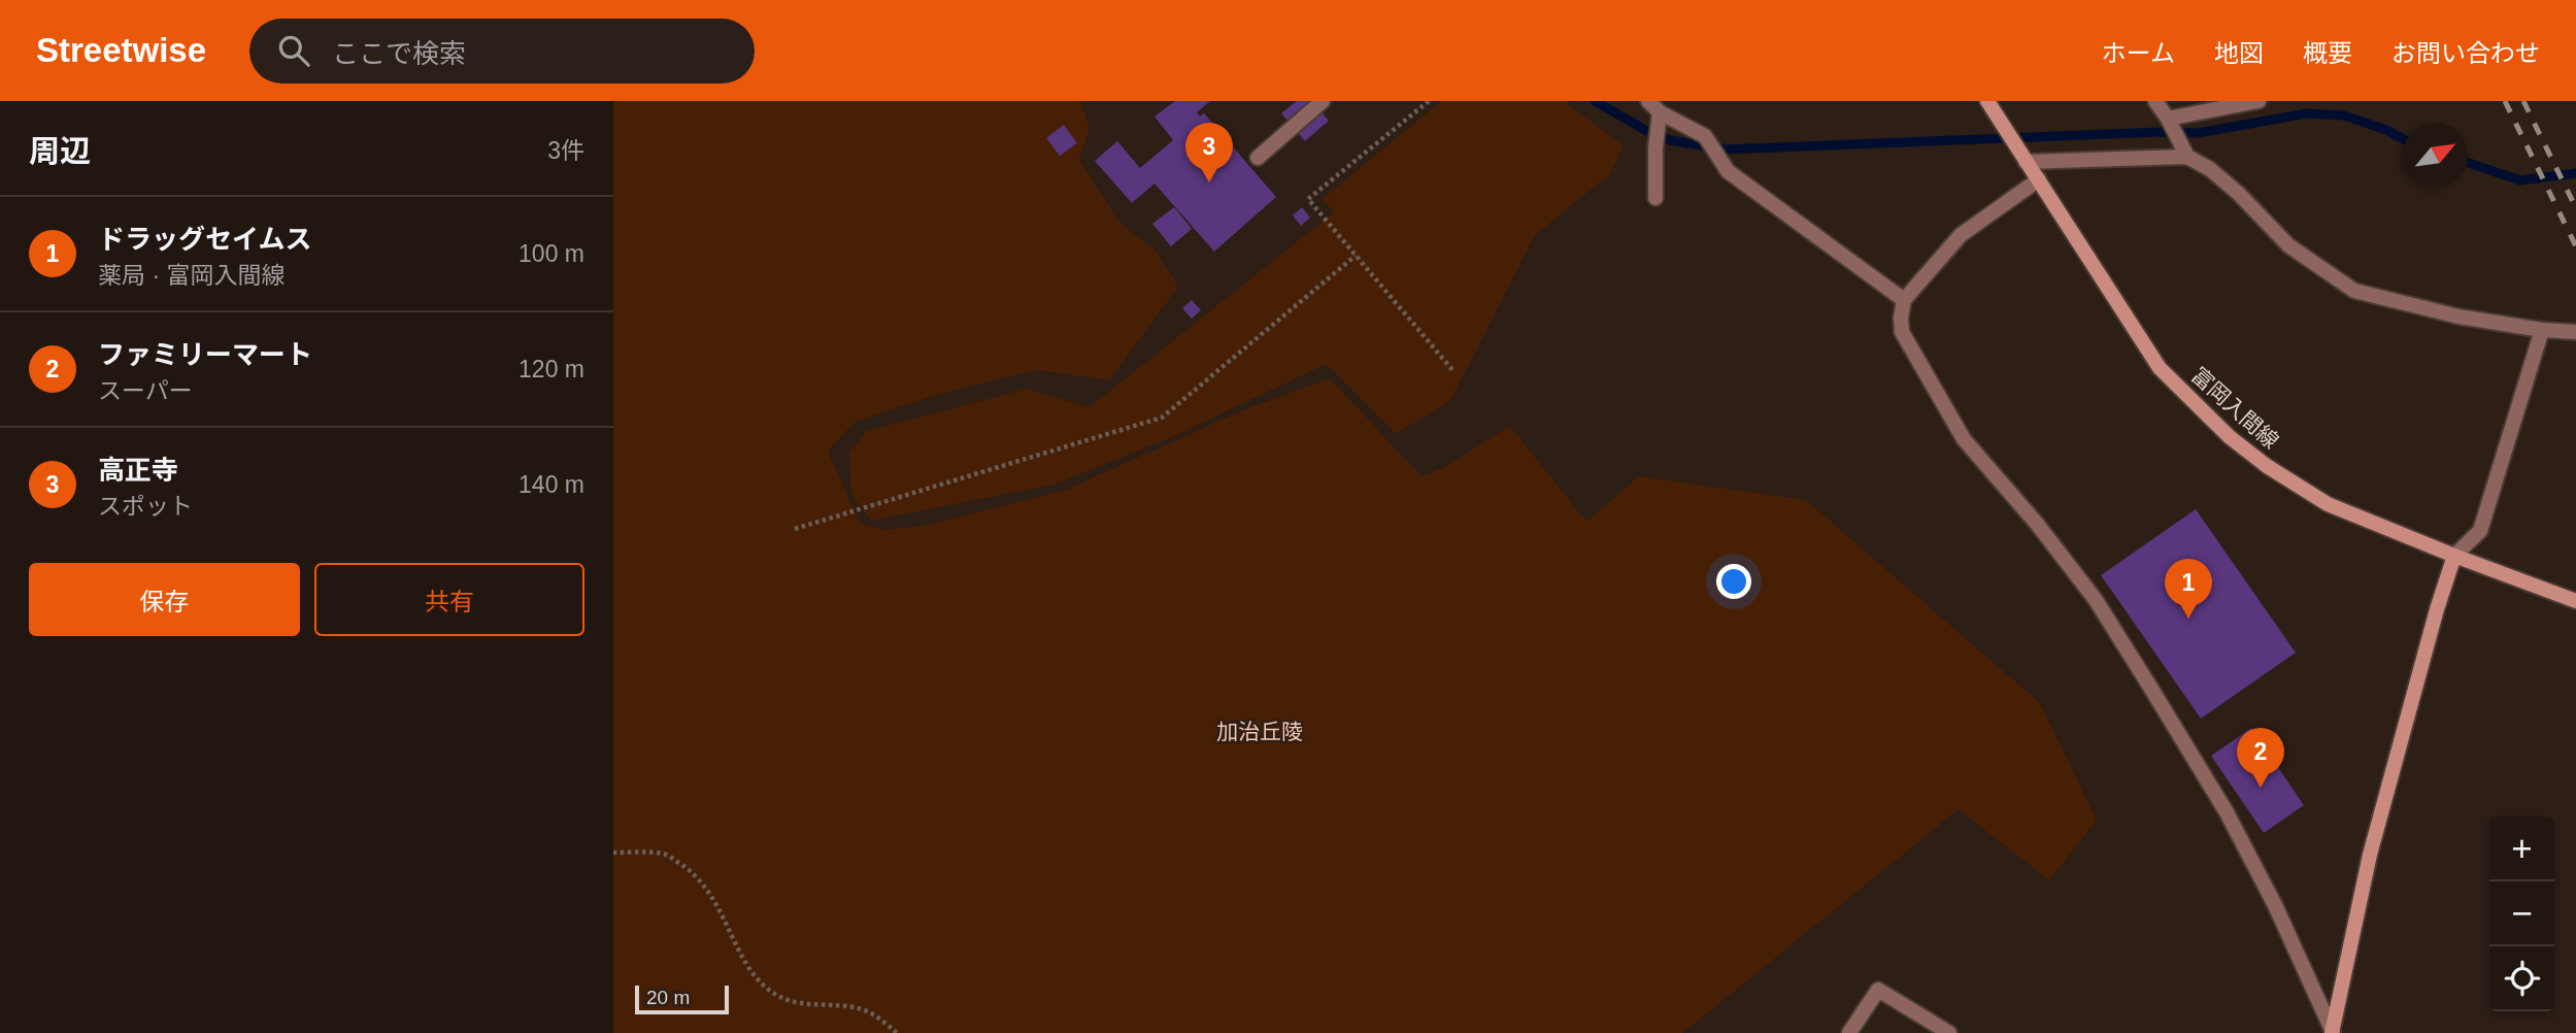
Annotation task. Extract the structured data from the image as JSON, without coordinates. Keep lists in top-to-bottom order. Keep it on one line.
{"streets":{"main road":["富岡入間線"]},"parks":["加治丘陵"],"scale_bar":"20 m","north":"top right","page":{"header":"Streetwise","search":"ここで検索","nav":["ホーム","地図","概要","お問い合わせ"],"heading":["周辺","3件"],"pins":["3","1","2"],"list":[{"mark":"1","name":"ドラッグセイムス","note":"薬局 · 富岡入間線","value":"100 m"},{"mark":"2","name":"ファミリーマート","note":"スーパー","value":"120 m"},{"mark":"3","name":"高正寺","note":"スポット","value":"140 m"}],"buttons":["保存","共有"],"map_buttons":["+","−"],"scale":"20 m"}}
